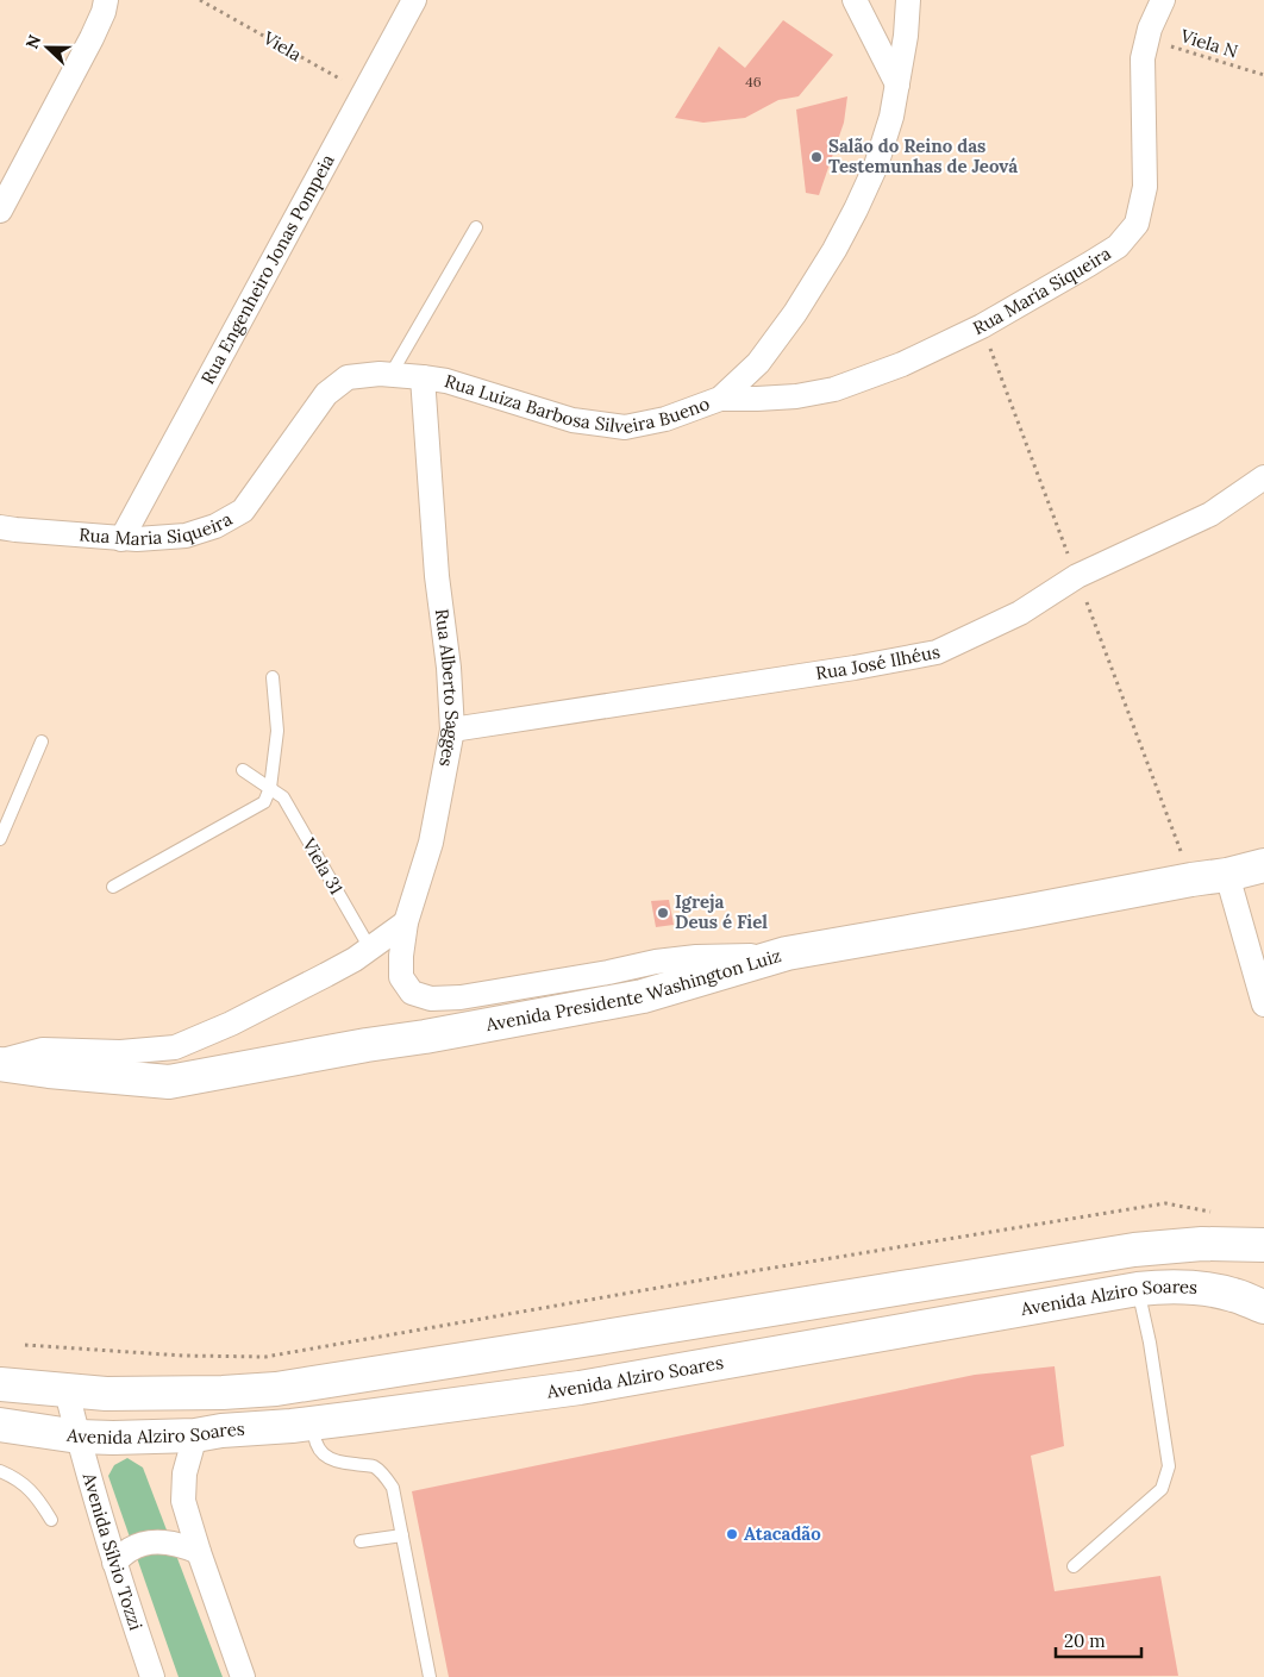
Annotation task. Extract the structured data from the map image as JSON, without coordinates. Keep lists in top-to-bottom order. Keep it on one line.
{"streets":{"main road":["Avenida Presidente Washington Luiz","Avenida Alziro Soares"],"street":["Rua Engenheiro Jonas Pompeia","Rua Maria Siqueira","Rua Luiza Barbosa Silveira Bueno","Rua José Ilhéus","Rua Alberto Sagges","Avenida Sílvio Tozzi"],"lane":["Viela 31"],"path":["Viela N","Viela"]},"crossings":[["Viela N","Rua Maria Siqueira"],["Viela","Rua Engenheiro Jonas Pompeia"],["Rua Engenheiro Jonas Pompeia","Rua Maria Siqueira"],["Rua Maria Siqueira","Rua Luiza Barbosa Silveira Bueno"],["Rua Maria Siqueira","Rua Alberto Sagges"],["Rua Luiza Barbosa Silveira Bueno","Rua Alberto Sagges"],["Rua José Ilhéus","Rua Alberto Sagges"],["Rua Alberto Sagges","Avenida Presidente Washington Luiz"],["Avenida Alziro Soares","Avenida Sílvio Tozzi"]],"places":["Salão do Reino das Testemunhas de Jeová","Igreja Deus é Fiel","Atacadão"],"house_numbers":["46"],"scale_bar":"20 m","north":"left"}
